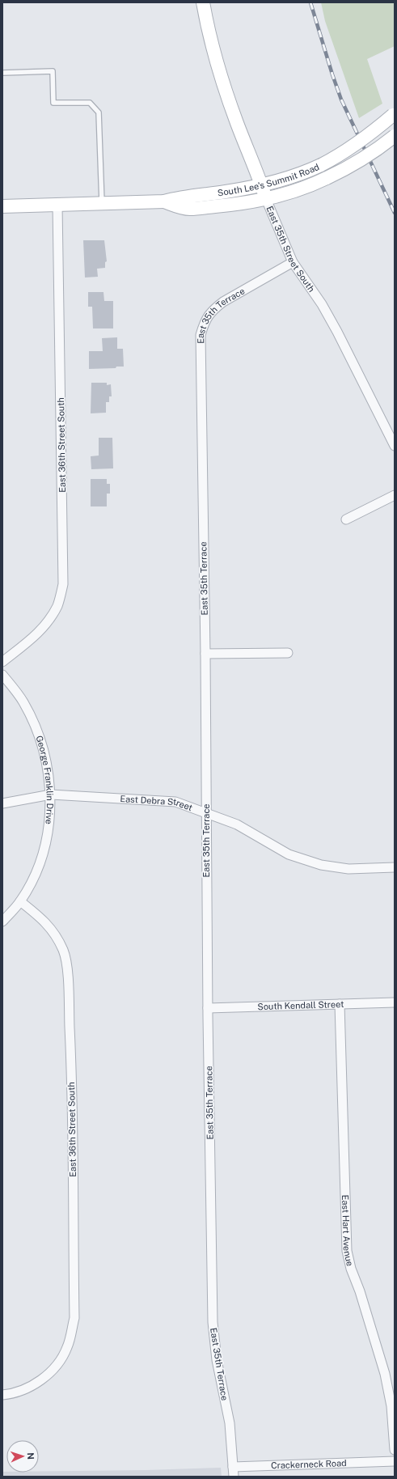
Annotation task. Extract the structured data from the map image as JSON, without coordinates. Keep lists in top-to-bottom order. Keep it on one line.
{"streets":{"main road":["South Lee's Summit Road","East 35th Street South"],"street":["East 35th Terrace","East 36th Street South","George Franklin Drive","East Debra Street","South Kendall Street","East Hart Avenue","Crackerneck Road"]},"crossings":[["South Lee's Summit Road","East 35th Street South"],["South Lee's Summit Road","East 36th Street South"],["East 35th Street South","East 35th Terrace"],["East 35th Terrace","East Debra Street"],["East 35th Terrace","South Kendall Street"],["East 35th Terrace","Crackerneck Road"],["East 36th Street South","George Franklin Drive"],["George Franklin Drive","East Debra Street"],["South Kendall Street","East Hart Avenue"]],"north":"right"}
